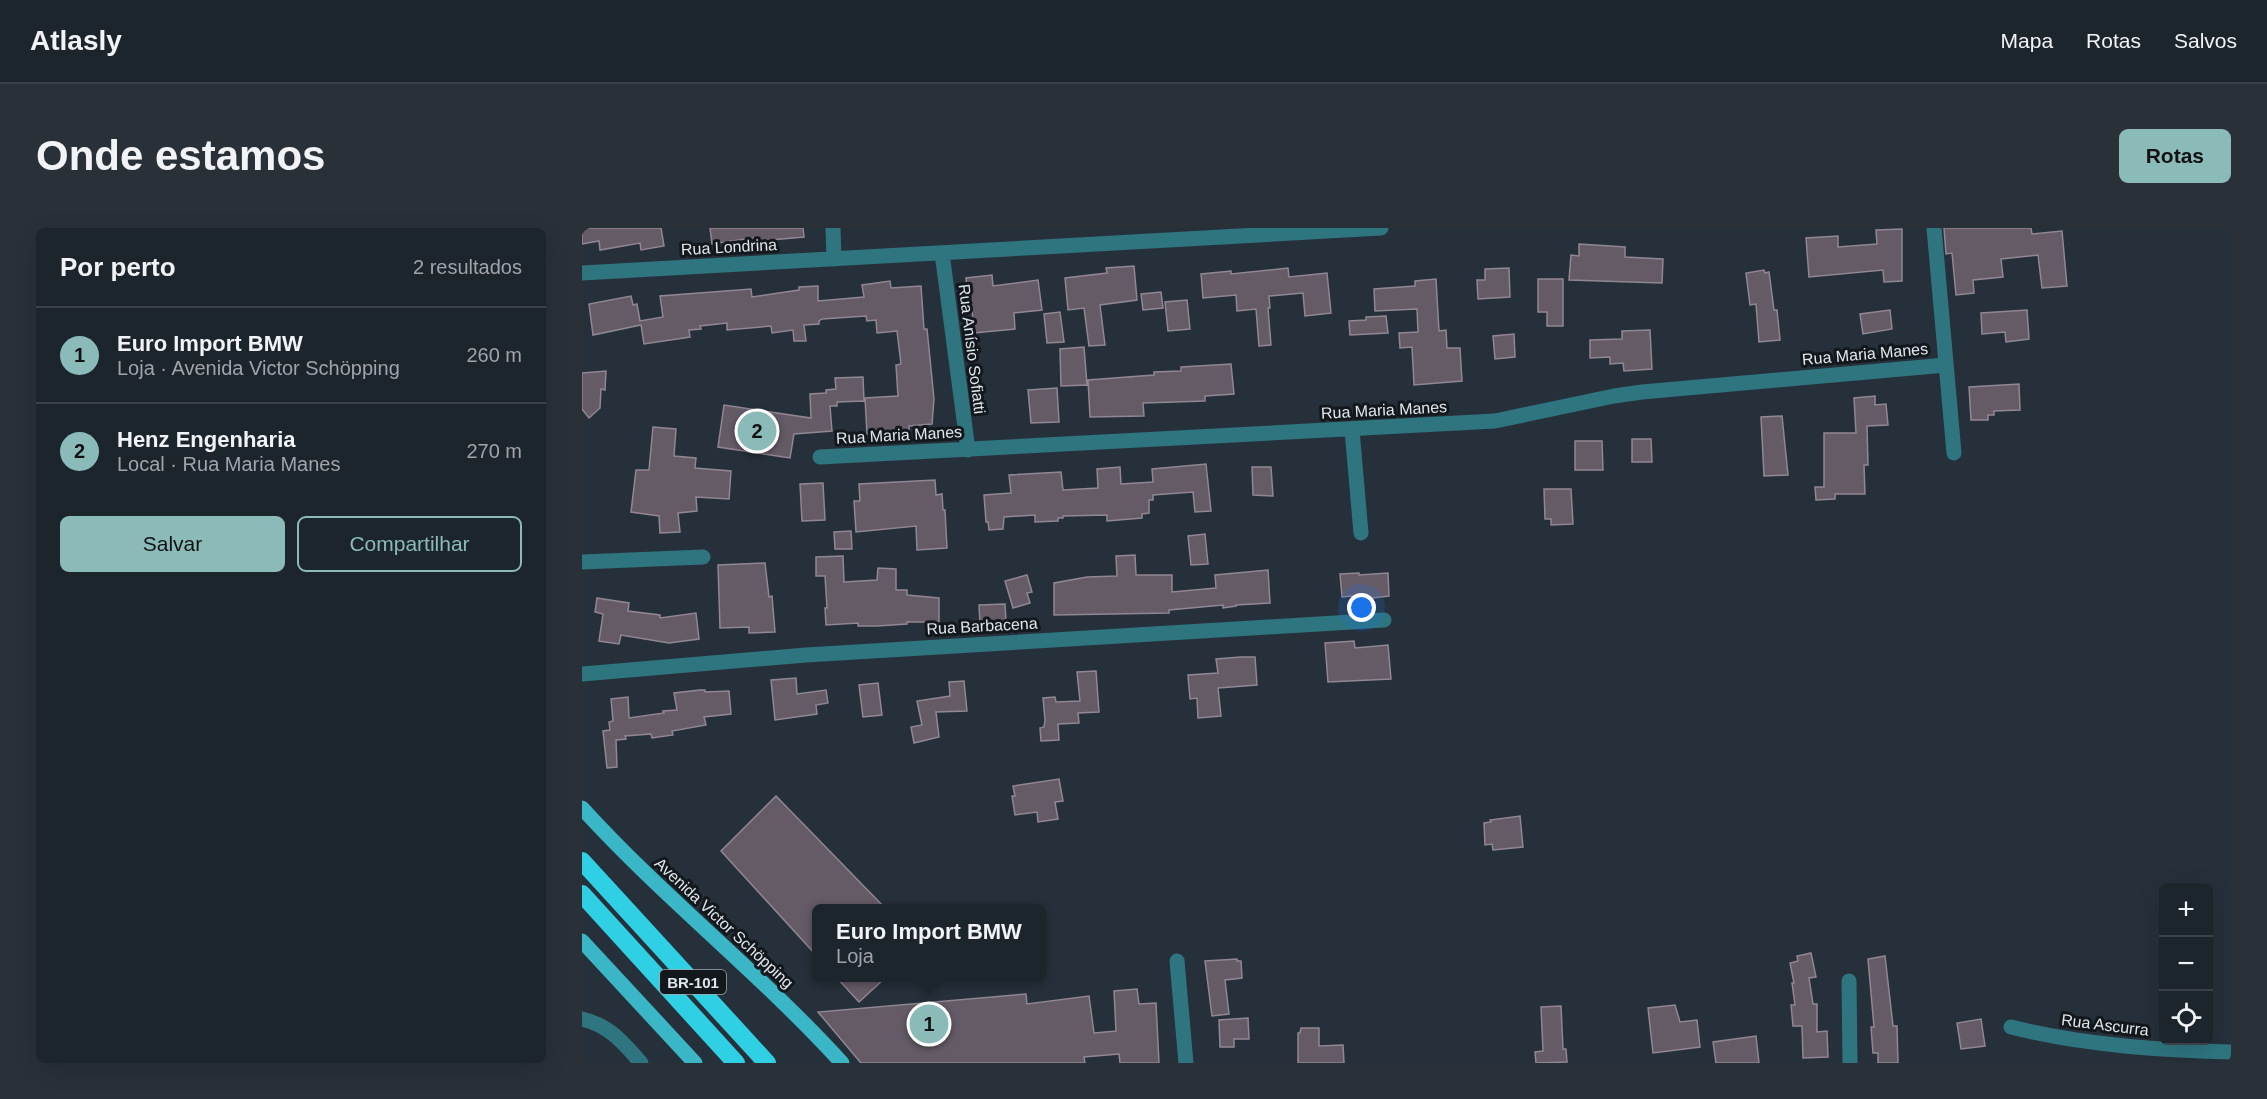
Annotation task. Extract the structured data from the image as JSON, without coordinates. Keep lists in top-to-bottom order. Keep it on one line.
{"streets":{"highway":["BR-101"],"main road":["Avenida Victor Schöpping"],"street":["Rua Londrina","Rua Anísio Sofiatti","Rua Maria Manes","Rua Barbacena","Rua Ascurra"]},"crossings":[["Rua Londrina","Rua Anísio Sofiatti"],["Rua Anísio Sofiatti","Rua Maria Manes"]],"page":{"header":"Atlasly","nav":["Mapa","Rotas","Salvos"],"buttons":["Rotas",["Salvar","Compartilhar"]],"title":"Onde estamos","heading":["Por perto","2 resultados"],"list":[{"mark":"1","name":"Euro Import BMW","note":"Loja · Avenida Victor Schöpping","value":"260 m"},{"mark":"2","name":"Henz Engenharia","note":"Local · Rua Maria Manes","value":"270 m"}],"pins":["2","1"],"map_buttons":["+","−"],"popup":["Euro Import BMW","Loja"]}}
